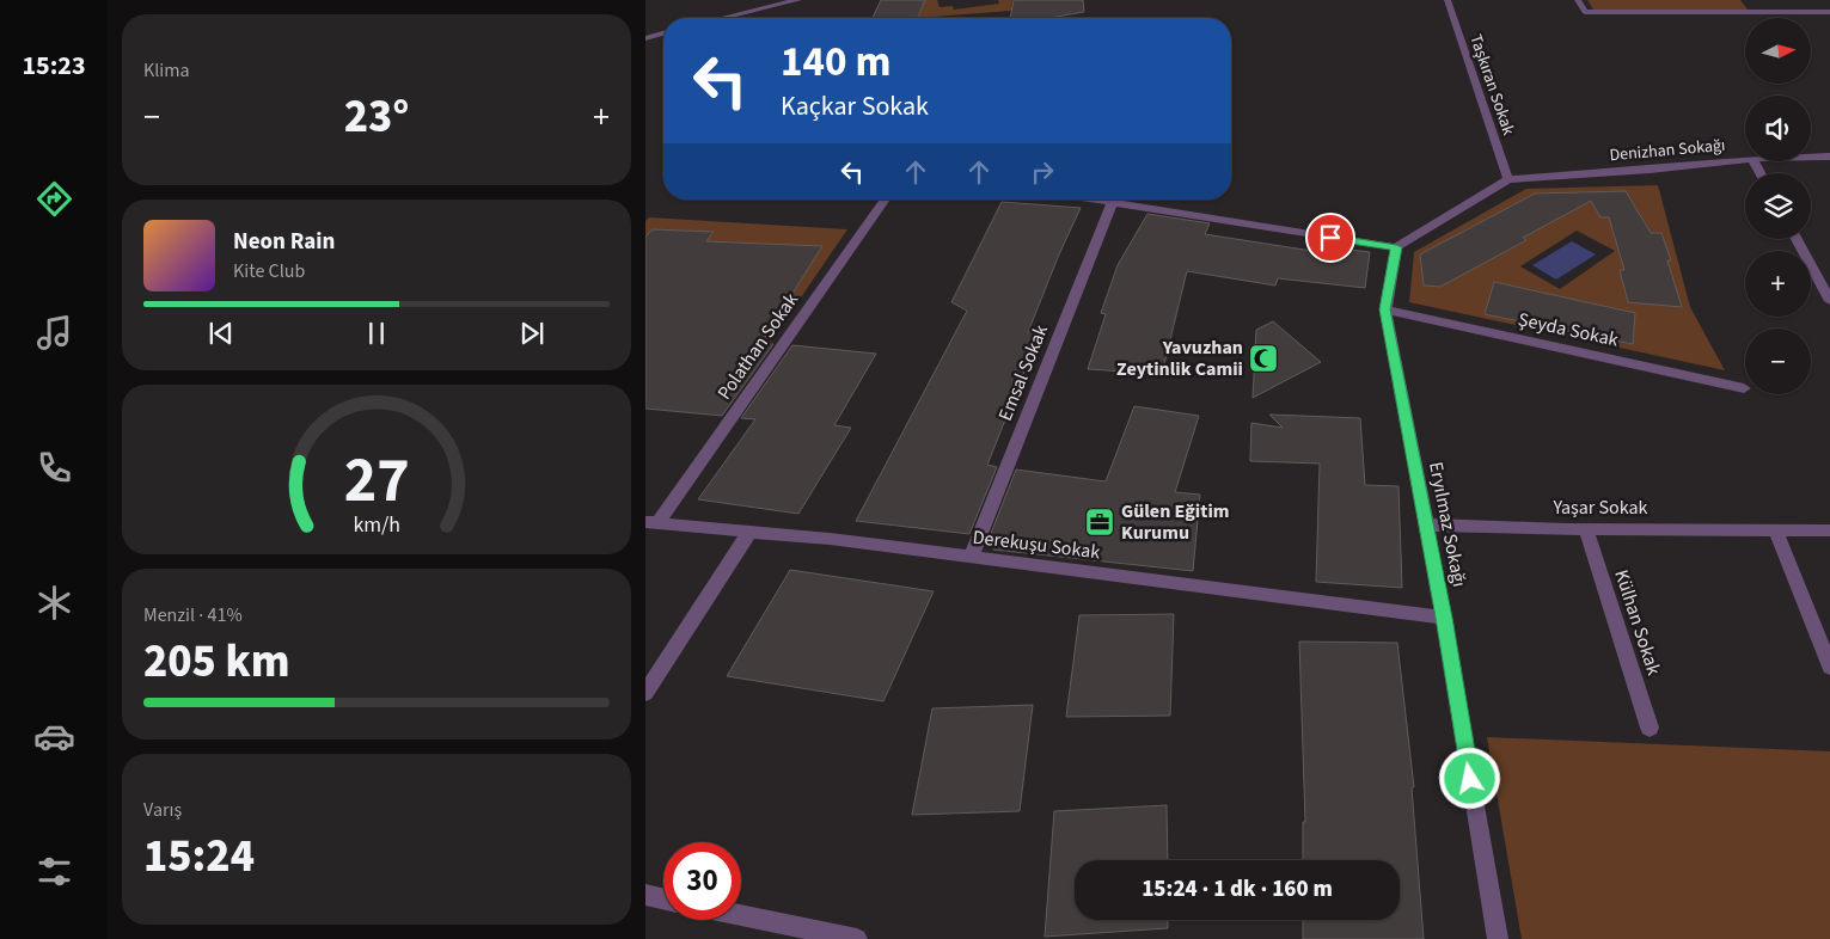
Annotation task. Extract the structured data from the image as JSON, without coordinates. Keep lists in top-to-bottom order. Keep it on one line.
{"streets":{"street":["Taşkıran Sokak","Denizhan Sokağı","Şeyda Sokak","Polathan Sokak","Emsal Sokak","Yaşar Sokak","Eryılmaz Sokağı","Derekuşu Sokak","Külhan Sokak"]},"crossings":[["Taşkıran Sokak","Denizhan Sokağı"],["Şeyda Sokak","Eryılmaz Sokağı"],["Polathan Sokak","Derekuşu Sokak"],["Emsal Sokak","Derekuşu Sokak"],["Yaşar Sokak","Eryılmaz Sokağı"],["Yaşar Sokak","Külhan Sokak"],["Eryılmaz Sokağı","Derekuşu Sokak"]],"places":{"mosque":["Yavuzhan Zeytinlik Camii"],"office":["Gülen Eği̇ti̇m Kurumu"]},"north":"right","page":{"tabs":"15:23","tile":["Klima",["Menzil · 41%","205 km"],["Varış","15:24"]],"map_buttons":["+","−"],"turn":["140 m","Kaçkar Sokak"],"heat":["−","23°","+"],"song":["Neon Rain","Kite Club"],"limit":"30","trip":"15:24 · 1 dk · 160 m","gauge":["27","km/h"]}}
